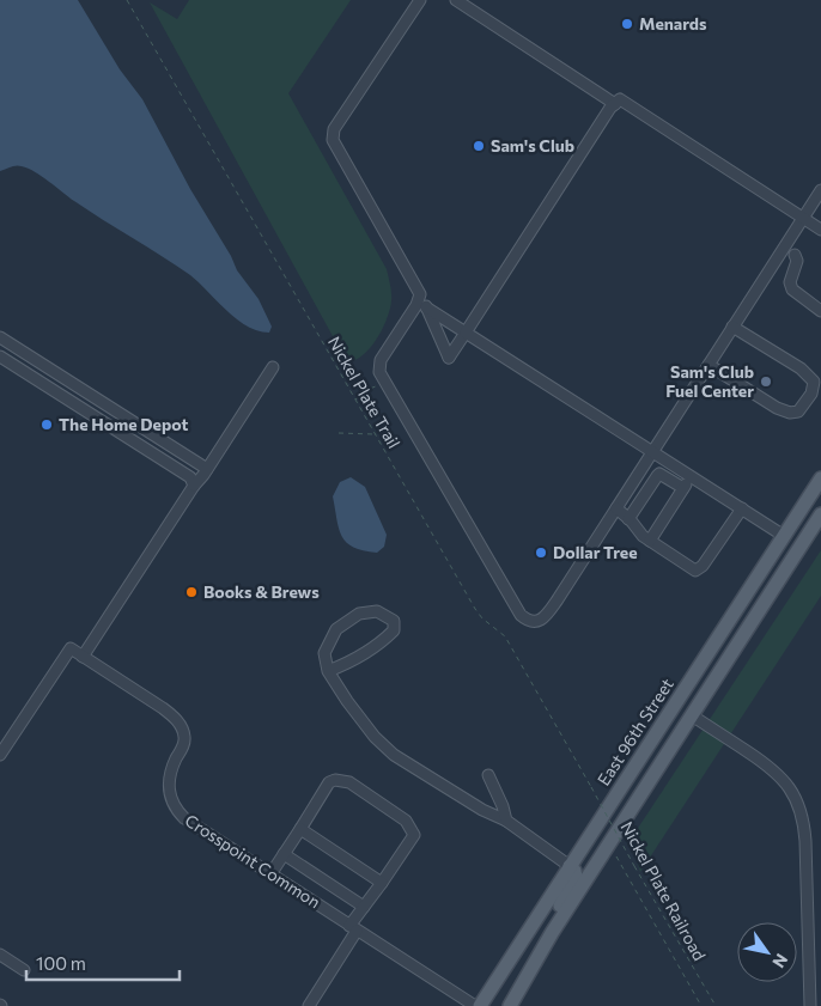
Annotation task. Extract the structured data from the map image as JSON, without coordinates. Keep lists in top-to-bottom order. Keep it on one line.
{"streets":{"main road":["East 96th Street"],"street":["Crosspoint Common"],"path":["Nickel Plate Trail","Nickel Plate Railroad"]},"crossings":[["Nickel Plate Trail","Nickel Plate Railroad"],["East 96th Street","Crosspoint Common"]],"places":["Menards","Sam's Club","Sam's Club Fuel Center","The Home Depot","Dollar Tree","Books & Brews"],"scale_bar":"100 m","north":"bottom right"}
